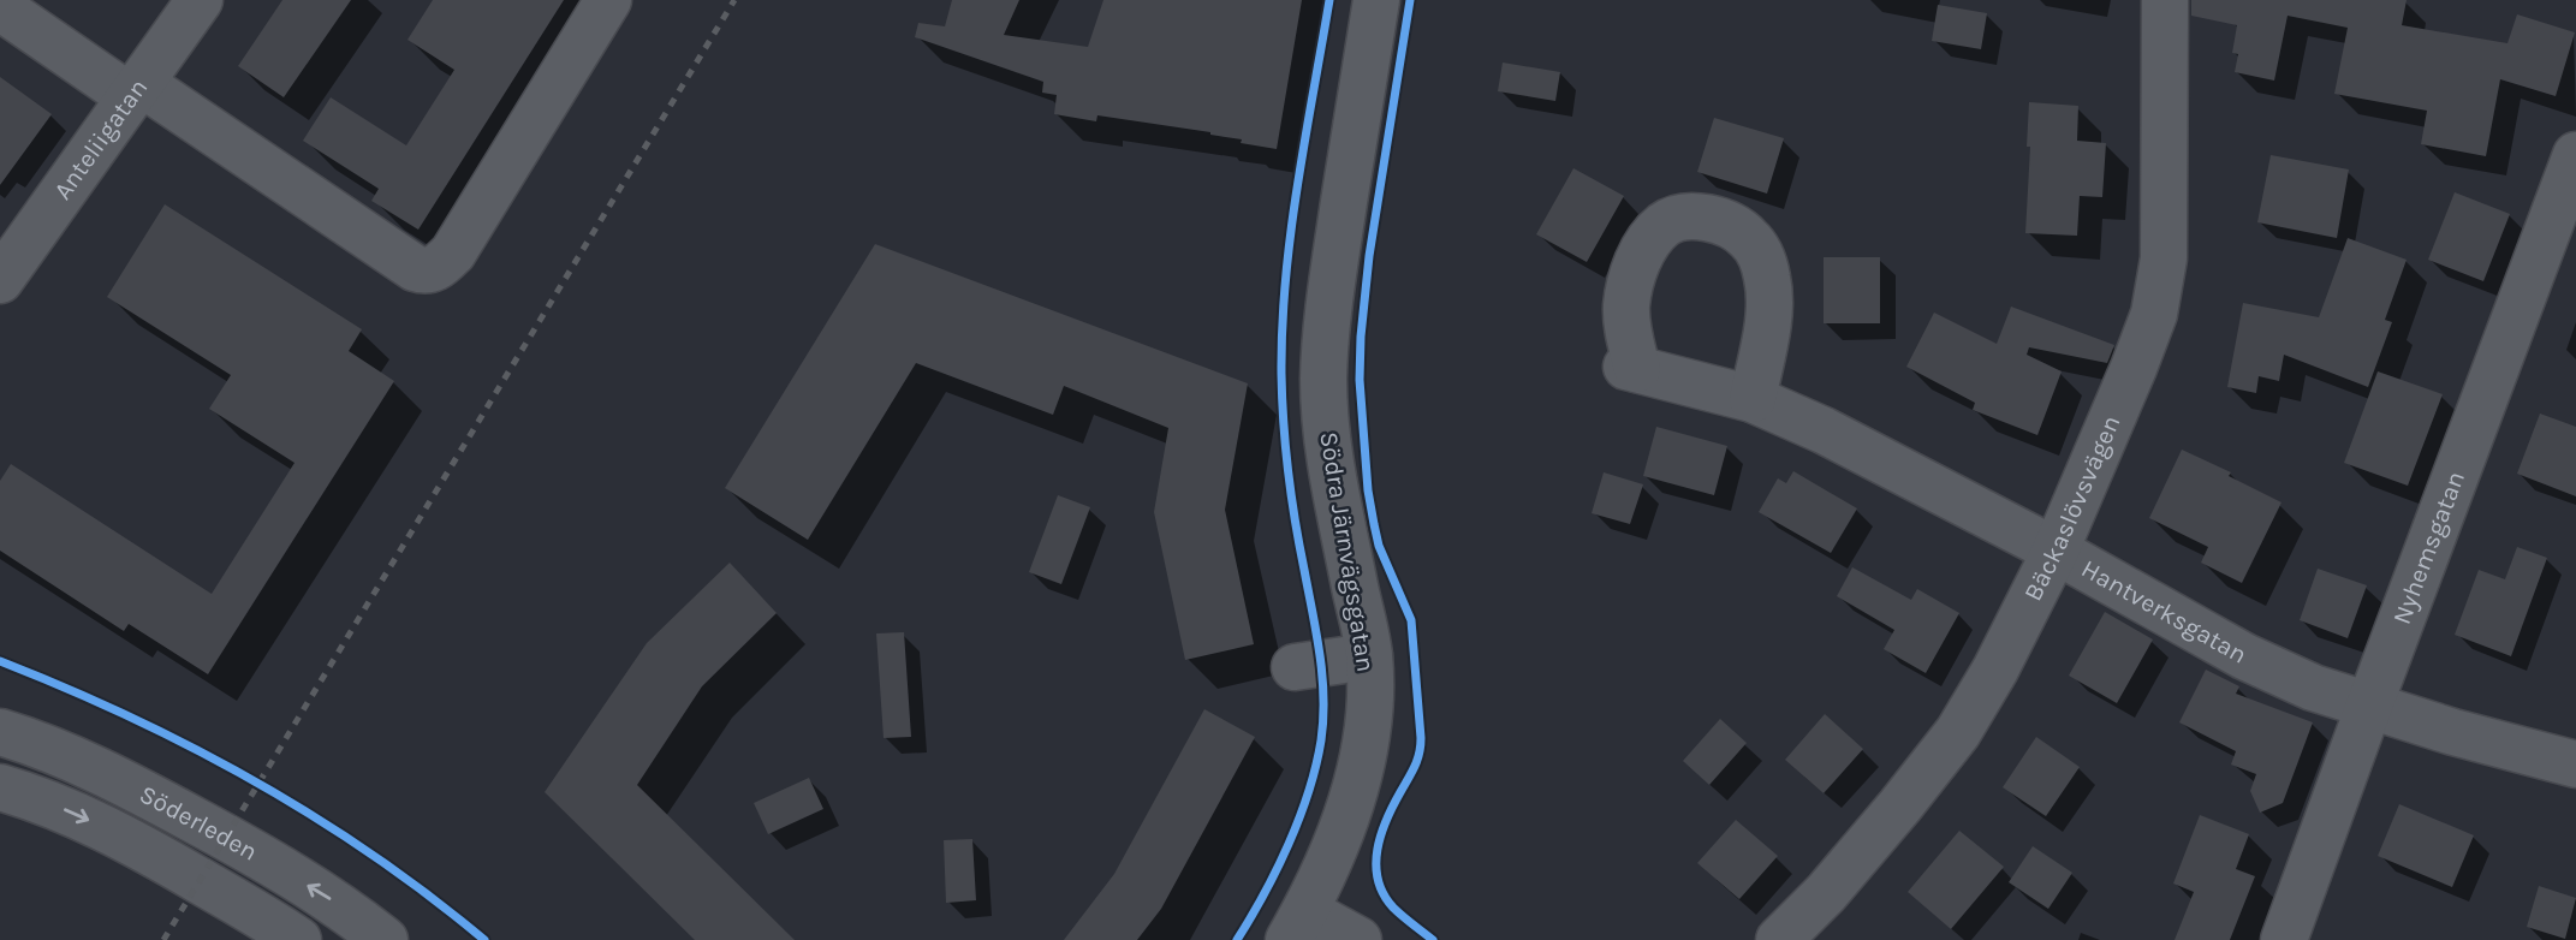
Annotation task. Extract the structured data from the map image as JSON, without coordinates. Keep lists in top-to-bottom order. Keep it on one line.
{"streets":{"street":["Anteliigatan","Bäckaslövsvägen","Nyhemsgatan","Södra Järnvägsgatan","Hantverksgatan","Söderleden"]},"crossings":[["Bäckaslövsvägen","Hantverksgatan"],["Nyhemsgatan","Hantverksgatan"]]}
